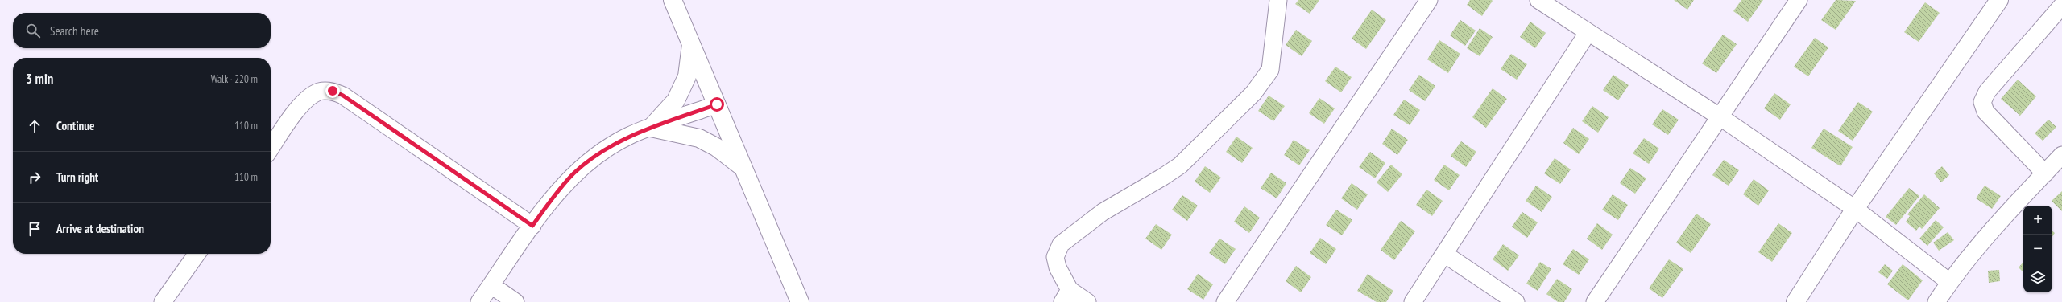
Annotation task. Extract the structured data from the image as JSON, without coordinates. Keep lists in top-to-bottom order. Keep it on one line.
{"page":{"search":"Search here","heading":["3 min","Walk · 220 m"],"list":[["Continue","110 m"],["Turn right","110 m"],"Arrive at destination"],"map_buttons":["+","−"]}}
